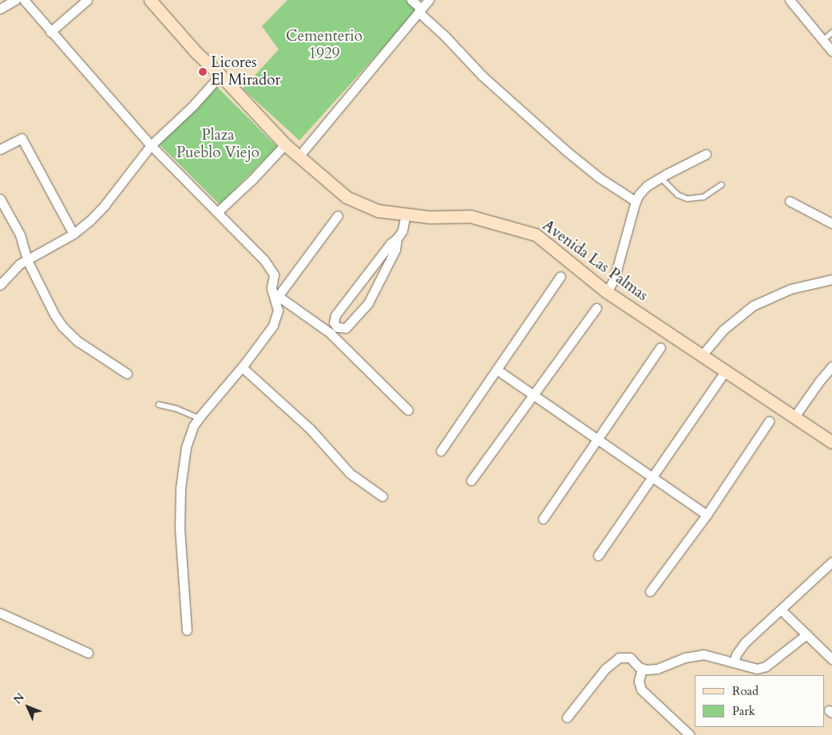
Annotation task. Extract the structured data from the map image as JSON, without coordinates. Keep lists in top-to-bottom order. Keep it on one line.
{"streets":{"street":["Avenida Las Palmas"]},"parks":["Cementerio 1929","Plaza Pueblo Viejo"],"places":["Licores El Mirador"],"legend":["Road","Park"],"north":"top left"}
